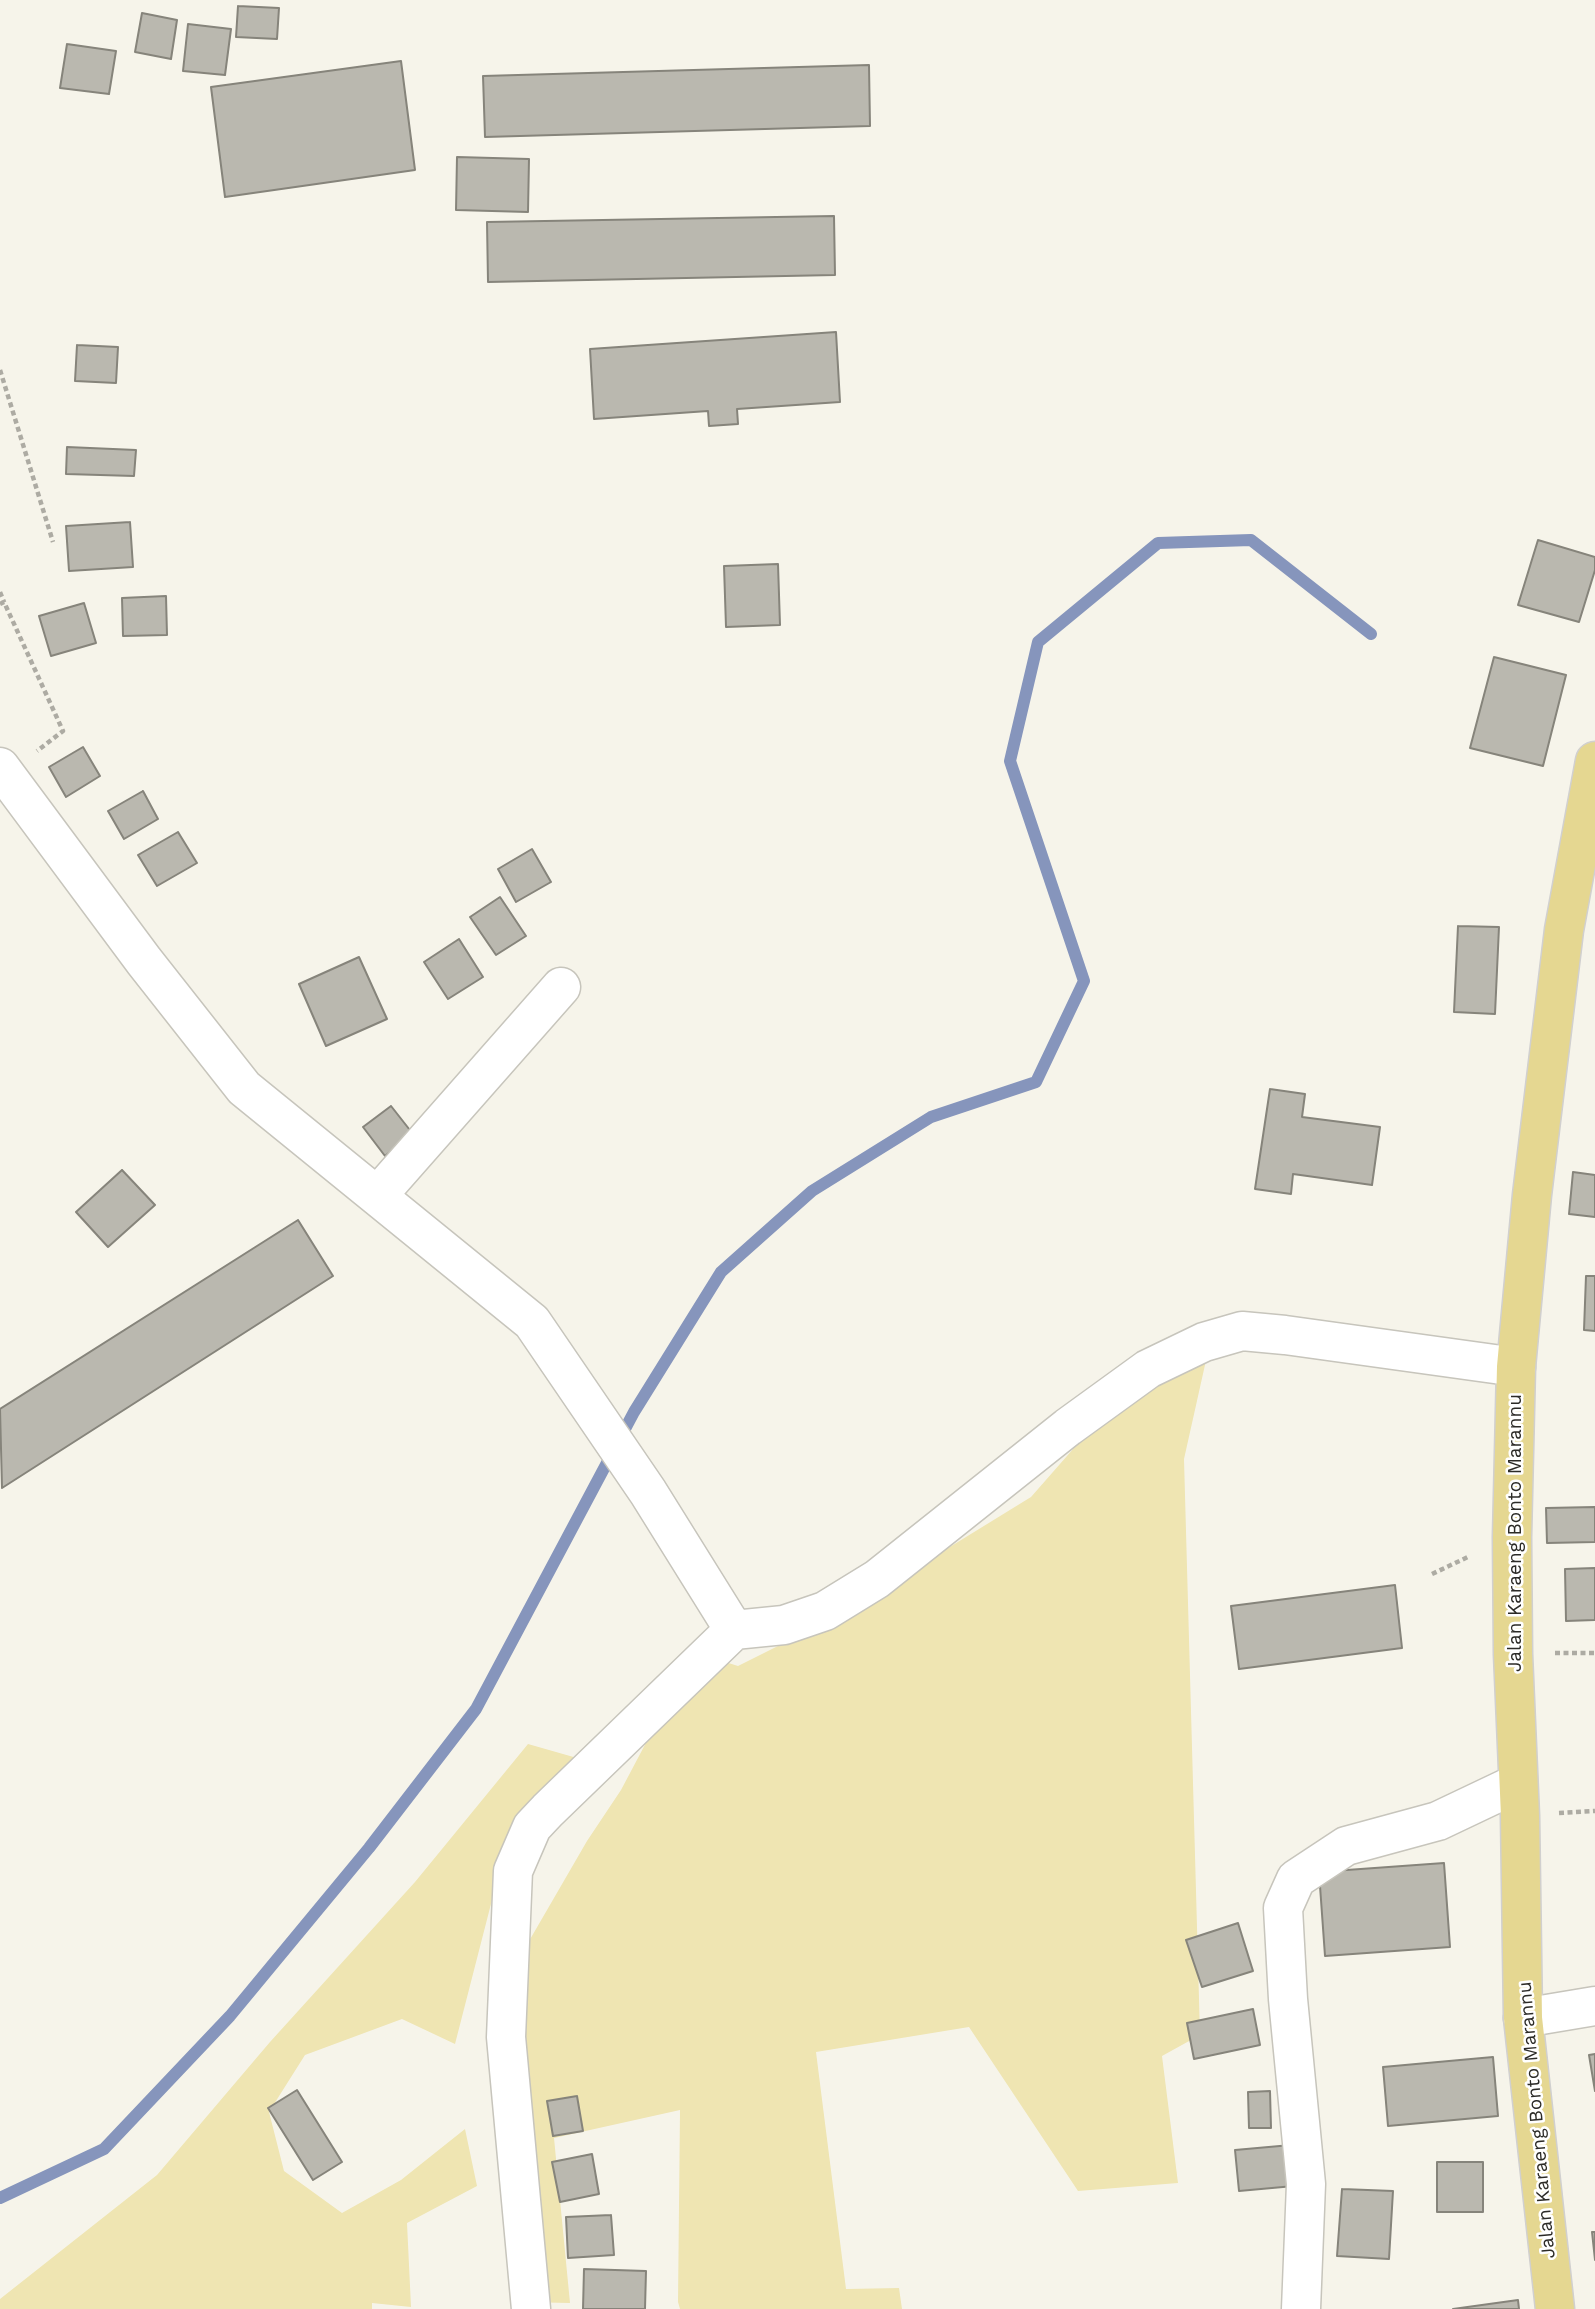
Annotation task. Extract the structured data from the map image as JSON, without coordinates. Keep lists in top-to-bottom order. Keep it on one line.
{"streets":{"main road":["Jalan Karaeng Bonto Marannu"]}}
